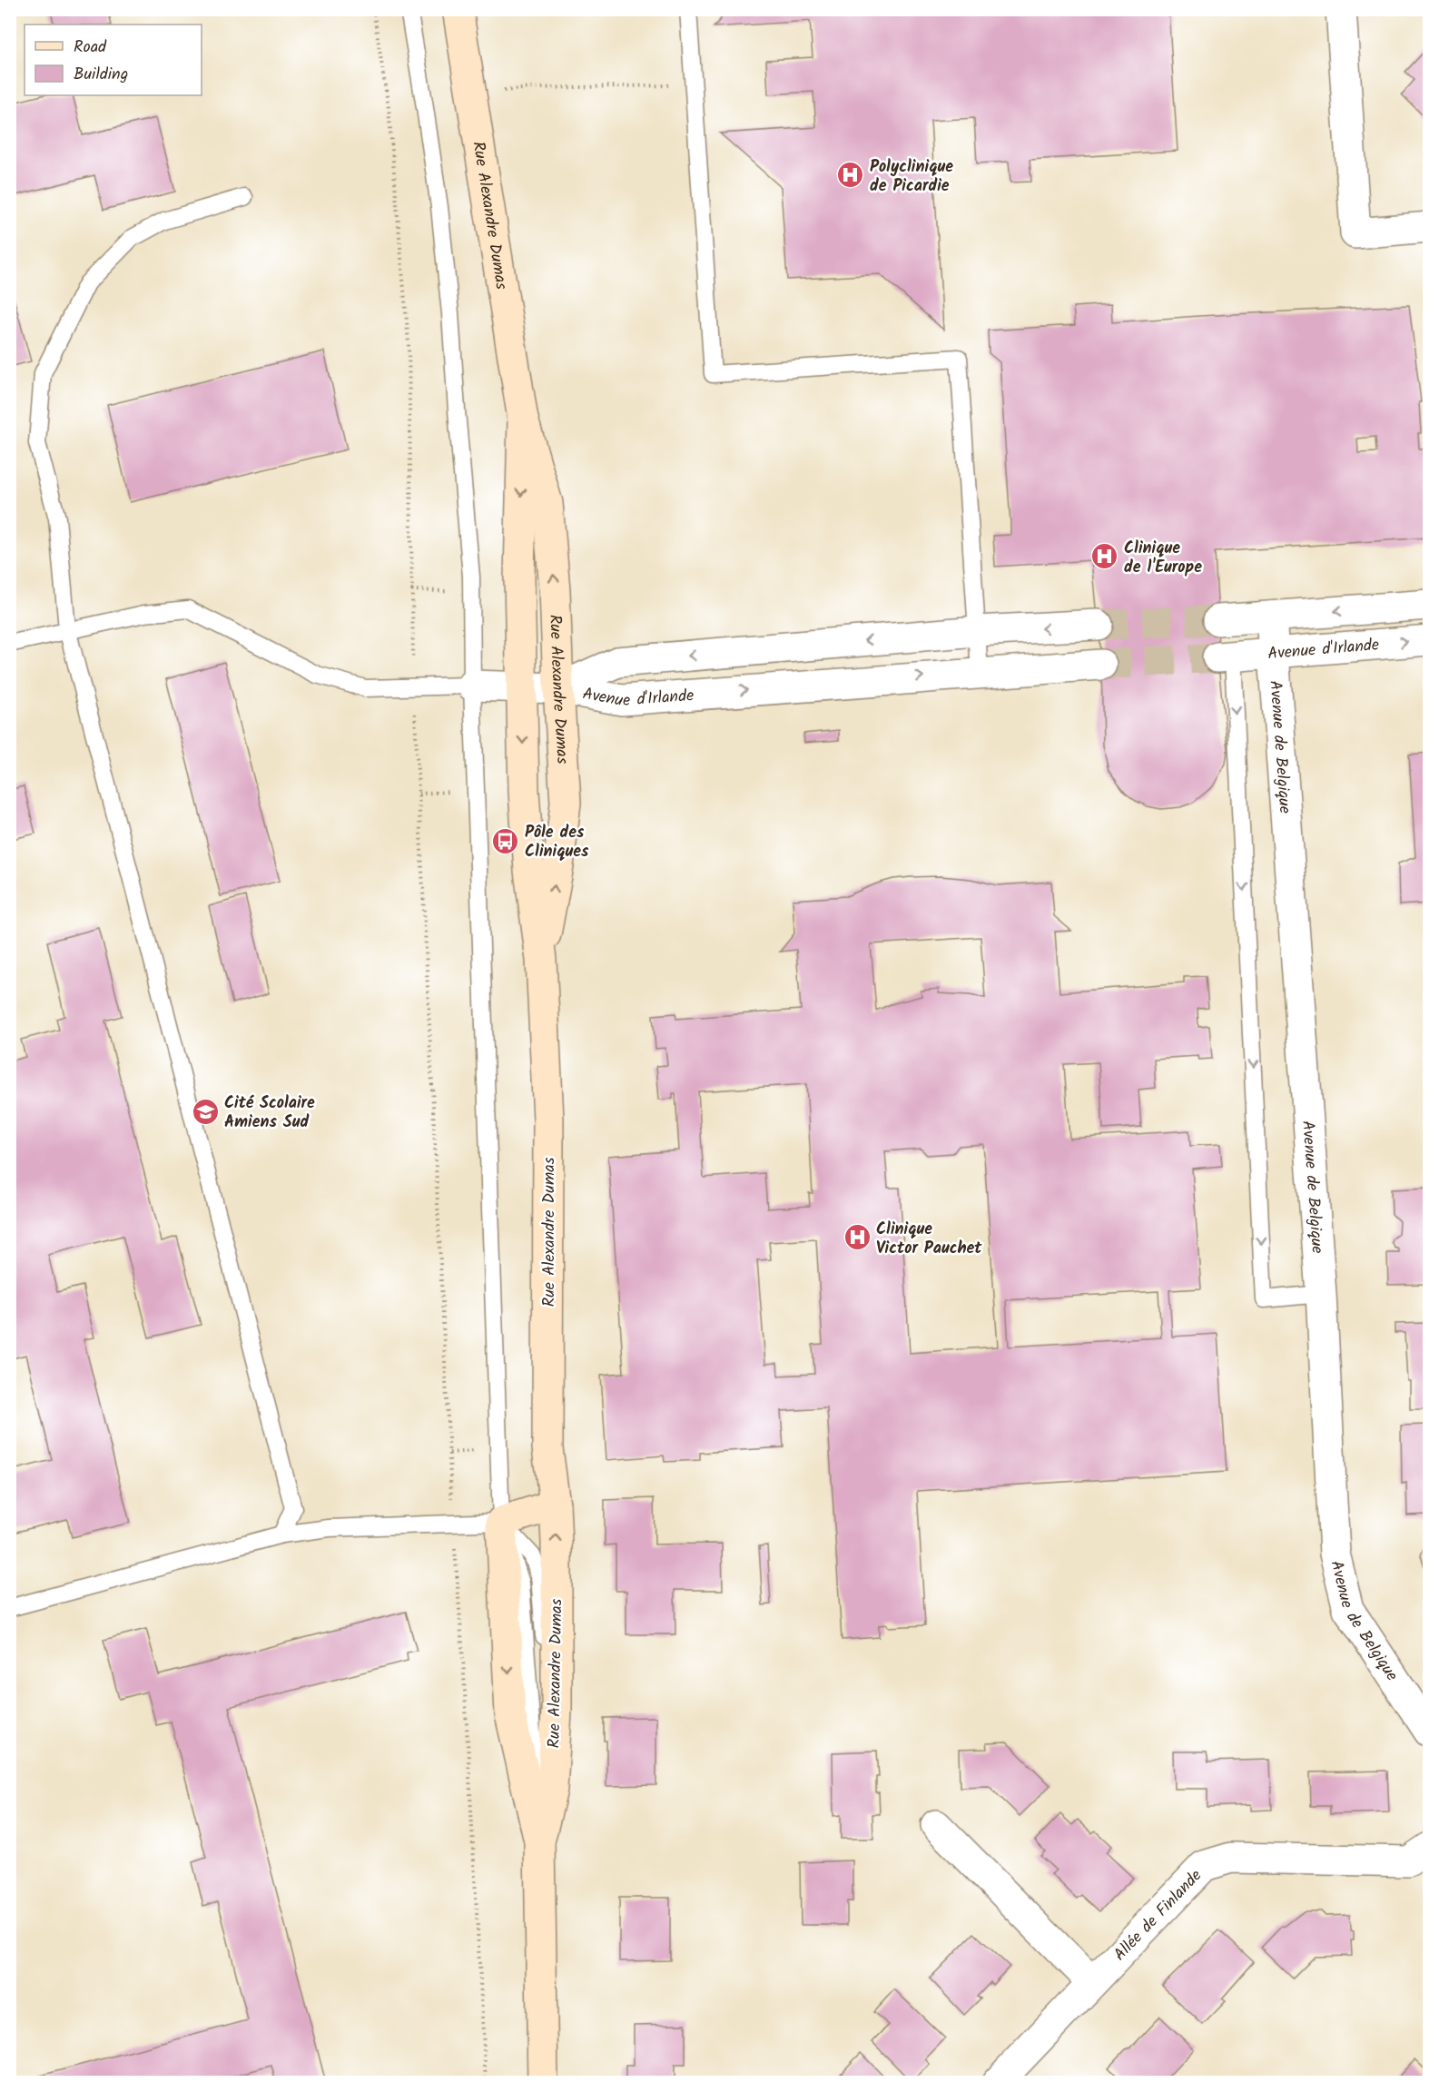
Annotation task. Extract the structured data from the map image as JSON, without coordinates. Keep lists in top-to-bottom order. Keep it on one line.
{"streets":{"street":["Rue Alexandre Dumas","Avenue d'Irlande","Avenue de Belgique","Allée de Finlande"]},"crossings":[["Rue Alexandre Dumas","Avenue d'Irlande"],["Avenue d'Irlande","Avenue de Belgique"]],"places":{"hospital":["Polyclinique de Picardie","Clinique de l'Europe","Clinique Victor Pauchet"],"bus stop":["Pôle des Cliniques"],"school or university":["Cité Scolaire Amiens Sud"]},"legend":["Road","Building"]}
